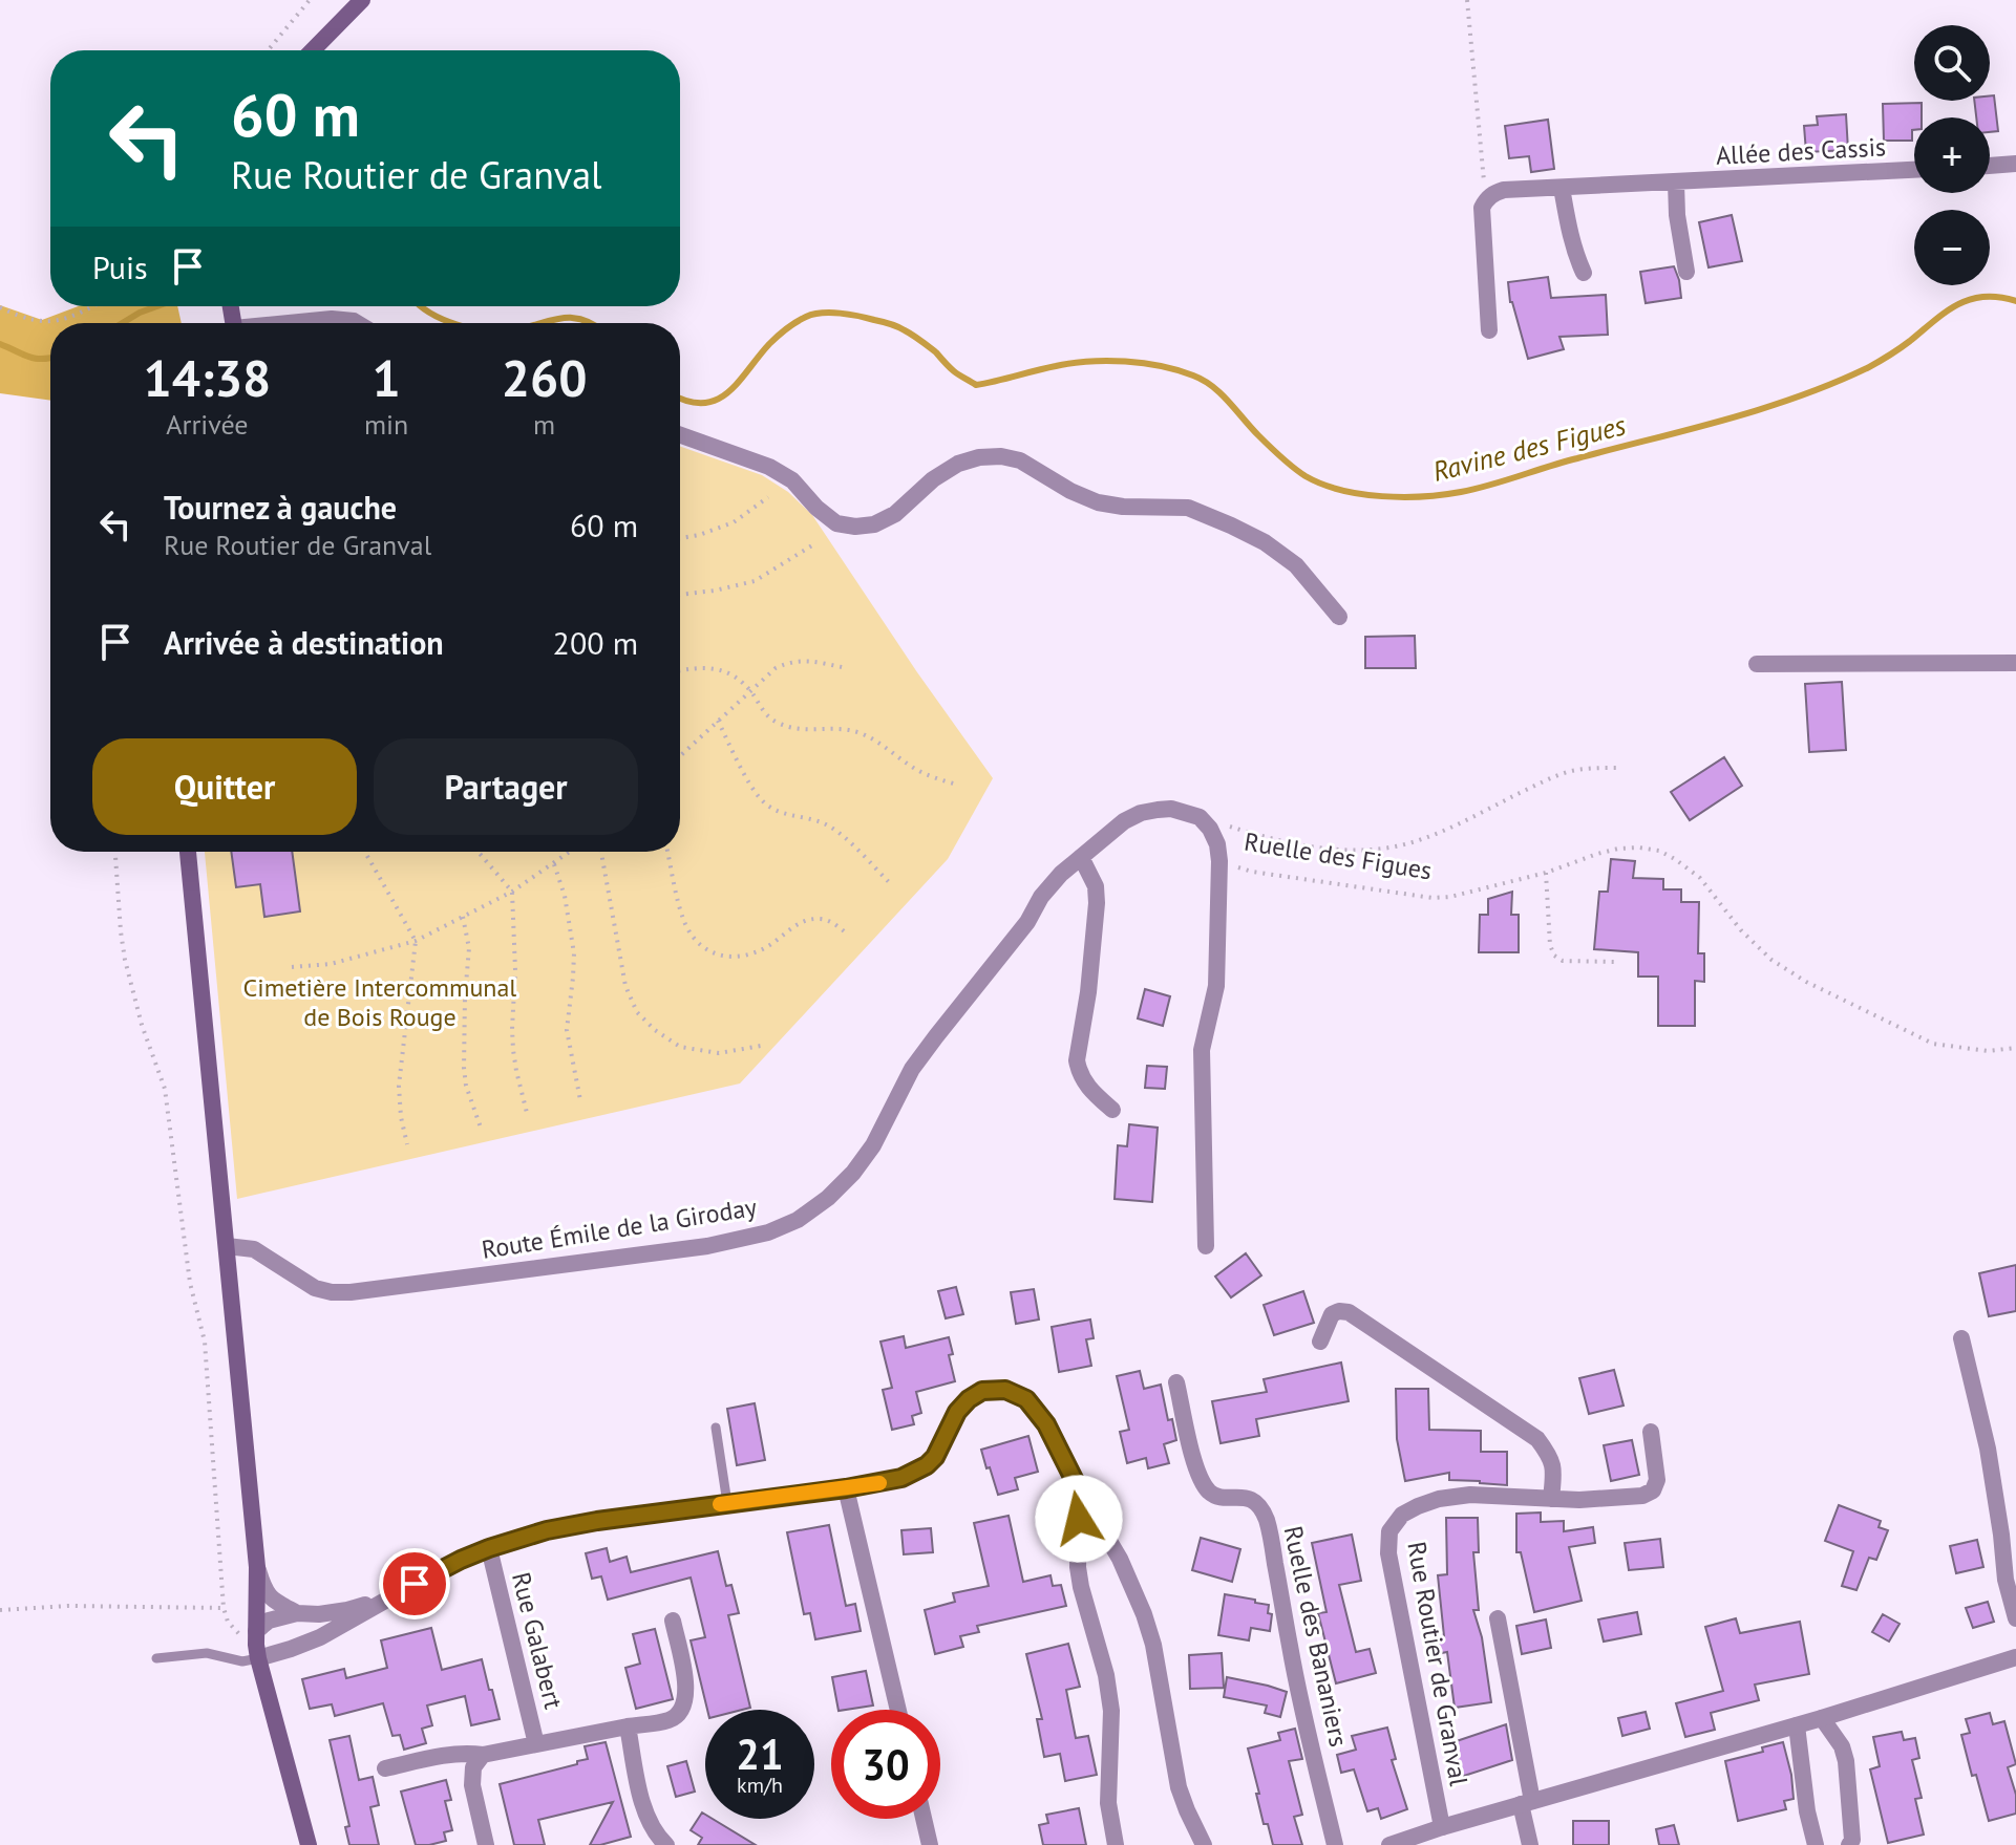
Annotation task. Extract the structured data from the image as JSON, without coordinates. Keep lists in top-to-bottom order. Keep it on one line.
{"streets":{"street":["Allée des Cassis","Ruelle des Figues","Route Émile de la Giroday","Ruelle des Bananiers","Rue Galabert","Rue Routier de Granval"]},"water":["Ravine des Figues"],"parks":["Cimetière Intercommunal de Bois Rouge"],"page":{"map_buttons":["+","−"],"turn":["60 m","Rue Routier de Granval"],"then":"Puis","eta":["14:38","Arrivée","1","min","260","m"],"list":[{"name":"Tournez à gauche","note":"Rue Routier de Granval","value":"60 m"},{"name":"Arrivée à destination","value":"200 m"}],"buttons":["Quitter","Partager"],"speed":"21 km/h","limit":"30"}}
